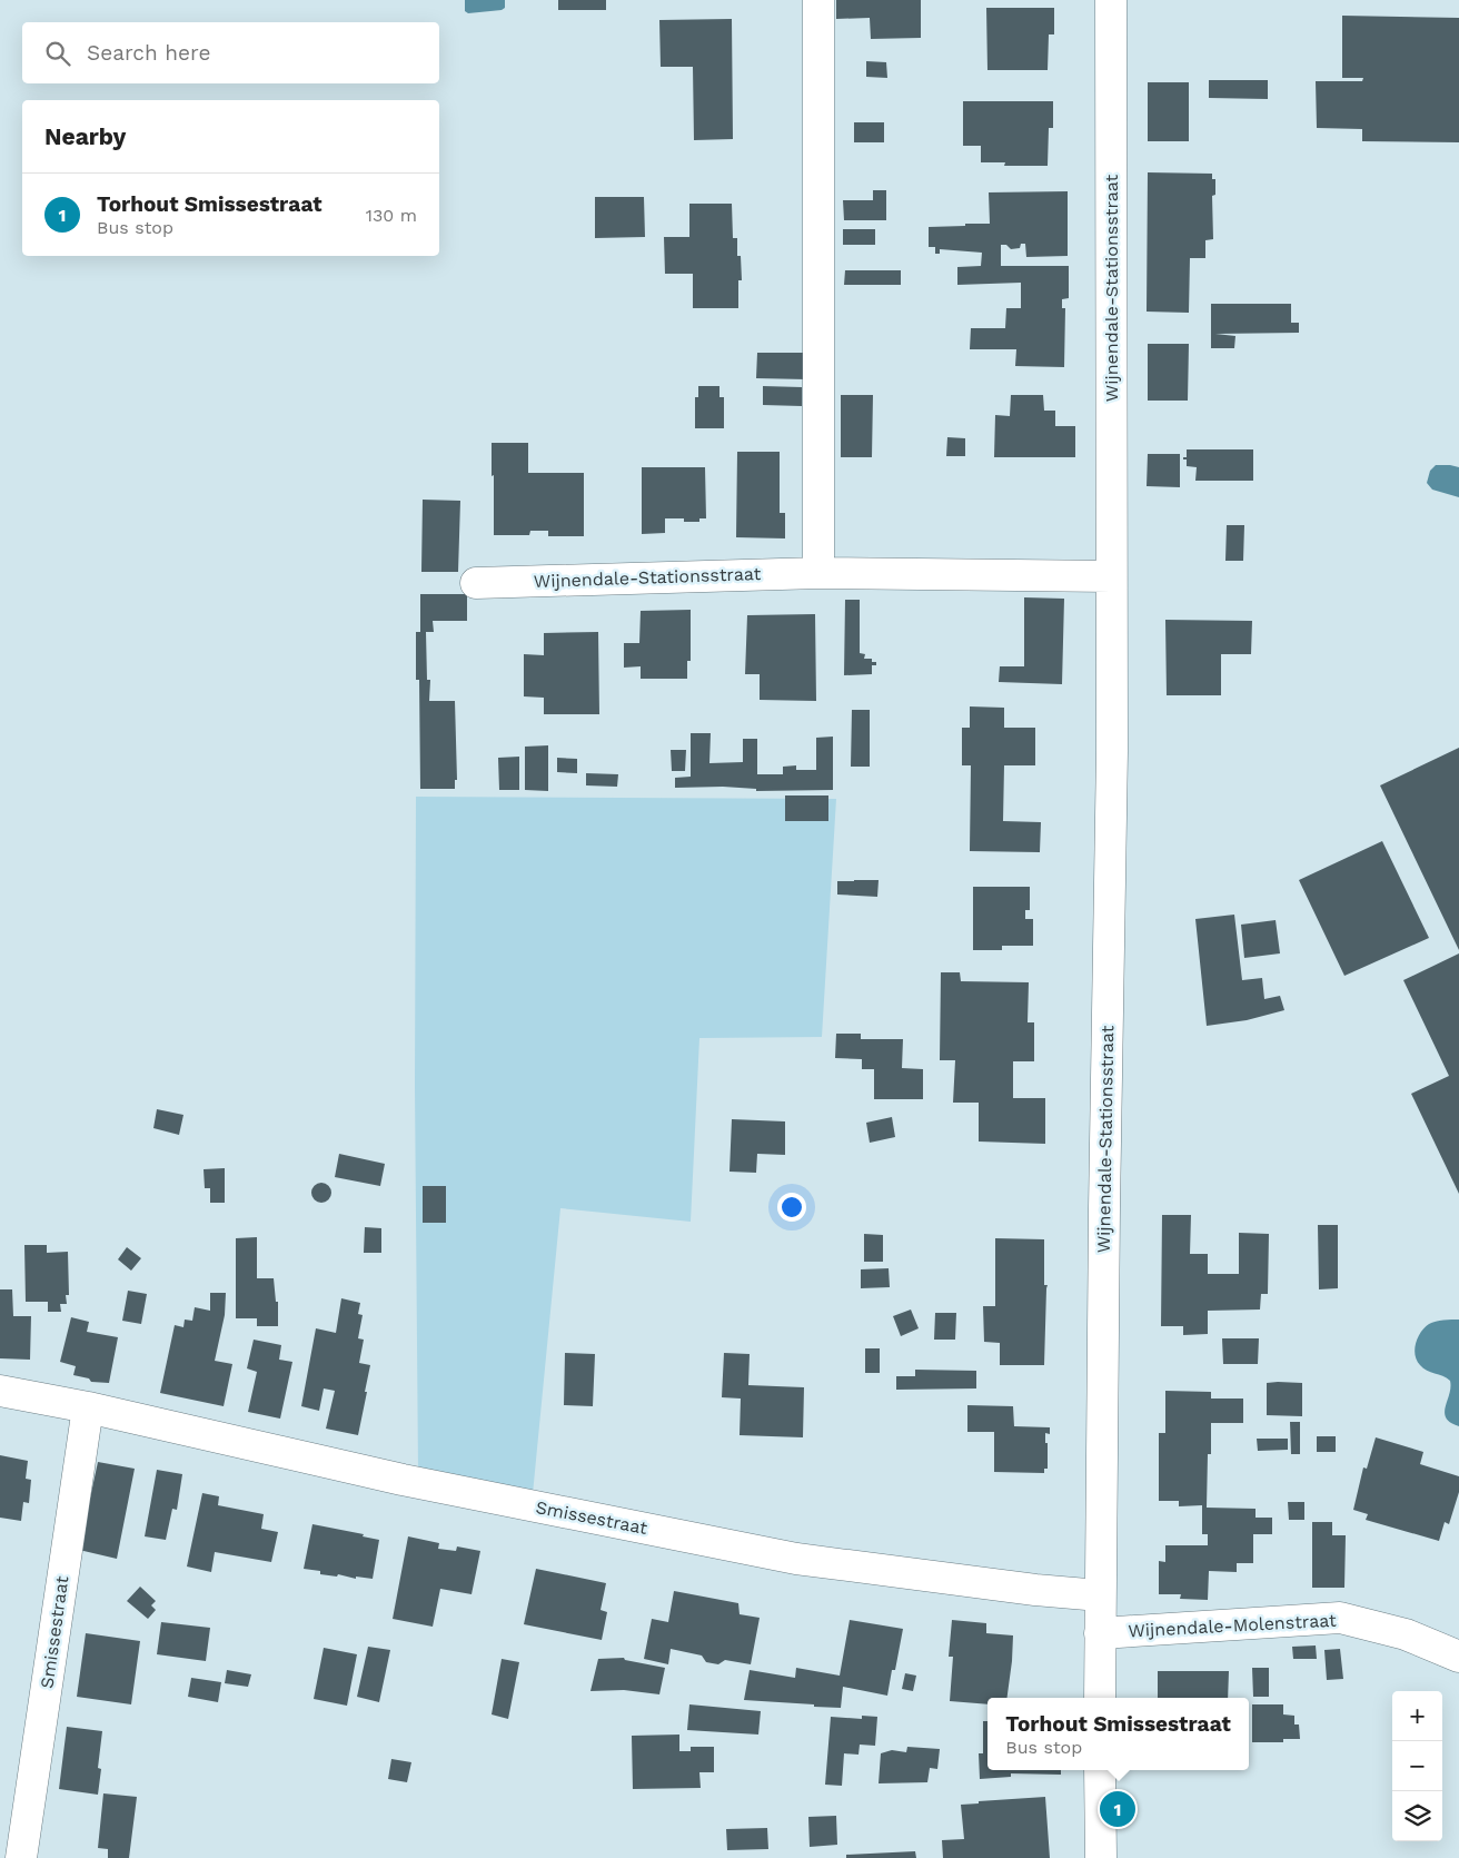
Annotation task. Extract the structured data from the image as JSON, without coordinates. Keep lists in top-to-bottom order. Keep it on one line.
{"streets":{"street":["Wijnendale-Stationsstraat","Smissestraat","Wijnendale-Molenstraat"]},"crossings":[["Wijnendale-Stationsstraat","Smissestraat"],["Wijnendale-Stationsstraat","Wijnendale-Molenstraat"]],"page":{"search":"Search here","heading":"Nearby","list":[{"mark":"1","name":"Torhout Smissestraat","note":"Bus stop","value":"130 m"}],"map_buttons":["+","−"],"popup":["Torhout Smissestraat","Bus stop"],"pins":"1"}}
